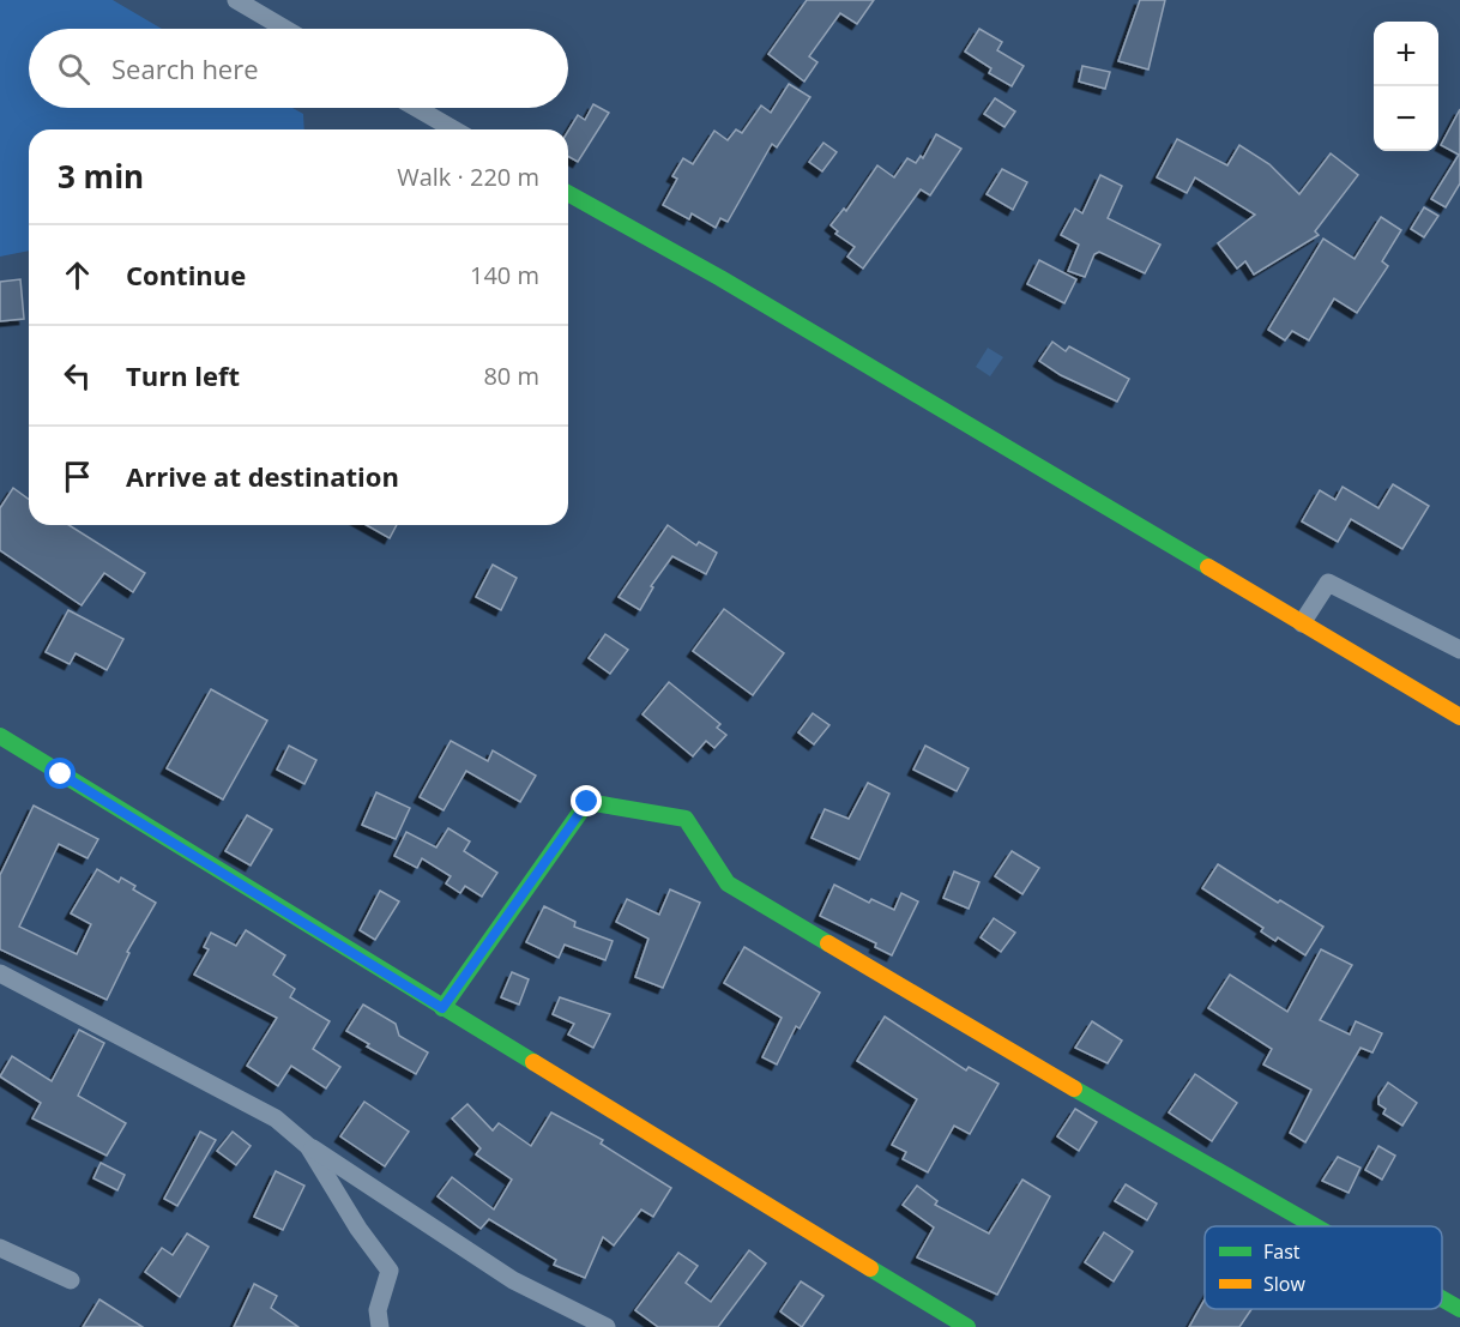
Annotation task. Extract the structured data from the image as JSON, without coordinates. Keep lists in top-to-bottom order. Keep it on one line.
{"legend":["Fast","Slow"],"page":{"map_buttons":["+","−"],"search":"Search here","heading":["3 min","Walk · 220 m"],"list":[["Continue","140 m"],["Turn left","80 m"],"Arrive at destination"]}}
